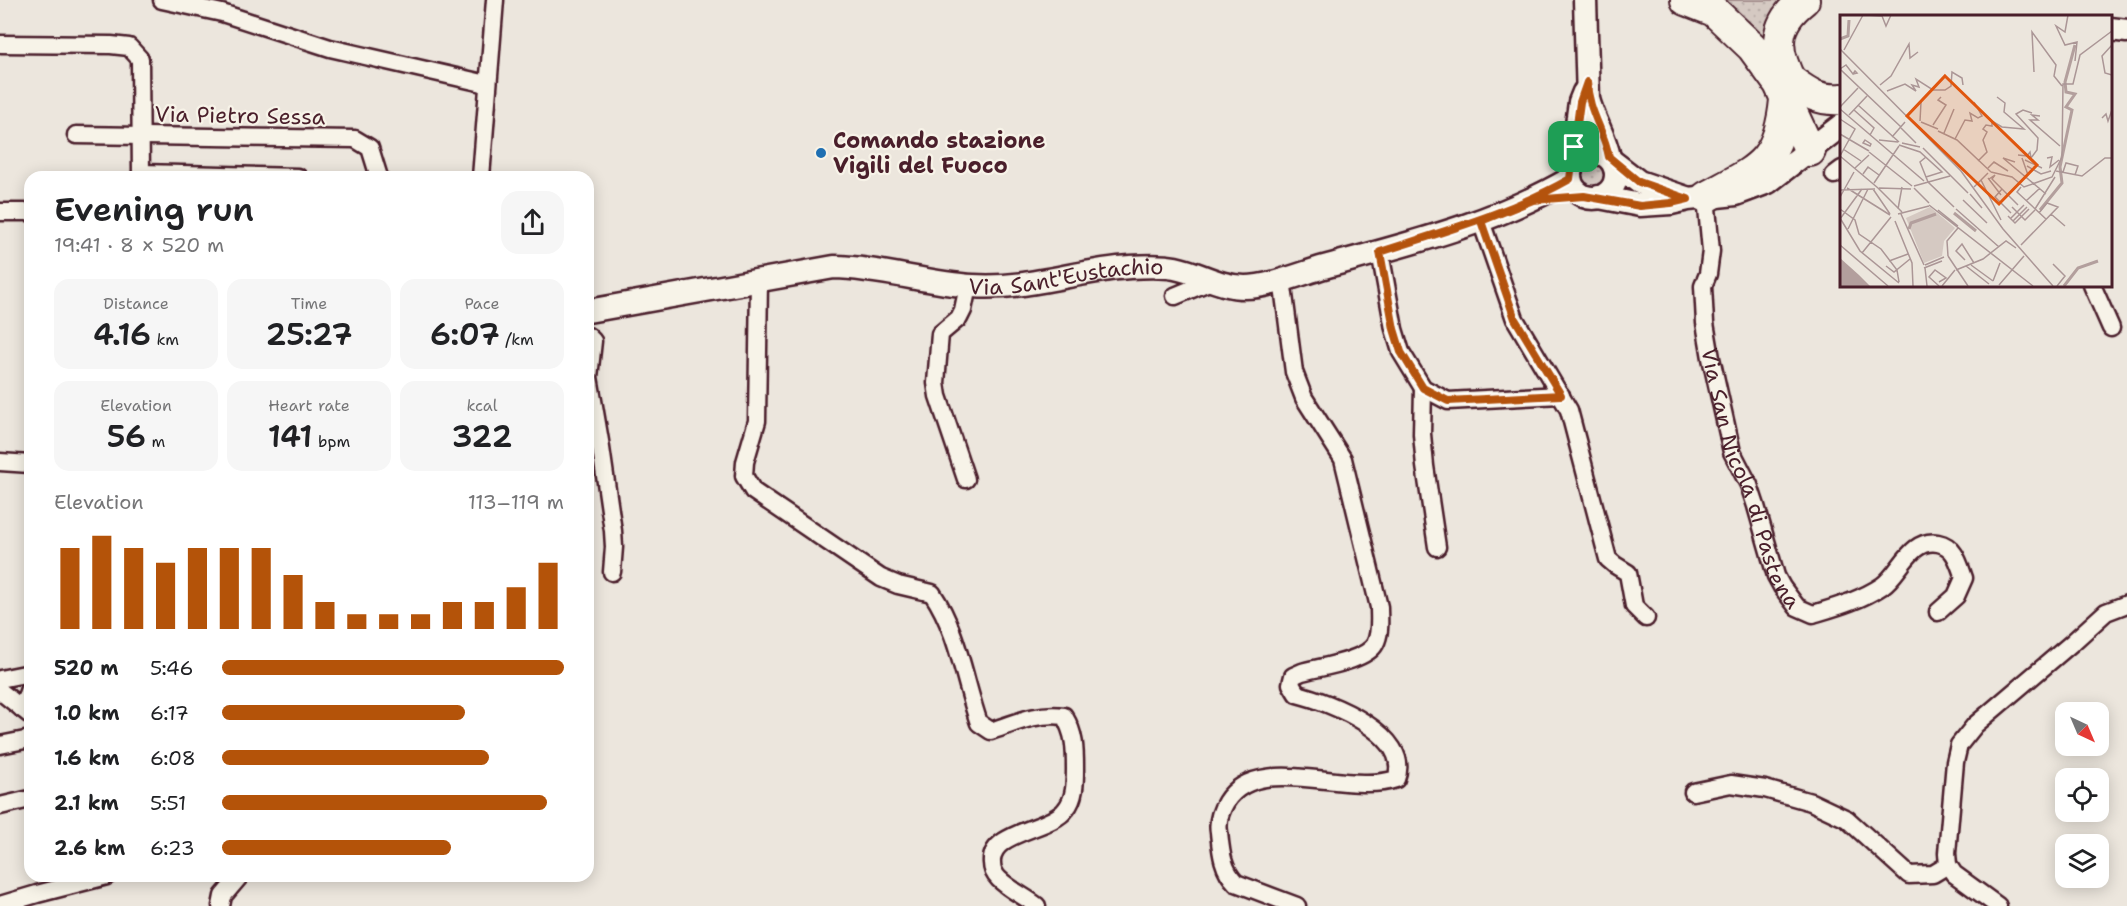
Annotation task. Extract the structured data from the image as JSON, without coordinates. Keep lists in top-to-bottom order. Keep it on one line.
{"streets":{"street":["Via Pietro Sessa","Via Sant'Eustachio","Via San Nicola di Pastena"]},"places":["Comando stazione Vigili del Fuoco"],"north":"bottom right","page":{"heading":["Evening run","19:41 · 8 × 520 m"],"stats":[["Distance","4.16 km"],["Time","25:27"],["Pace","6:07 /km"],["Elevation","56 m"],["Heart rate","141 bpm"],["kcal","322"]],"chart":["Elevation","113–119 m"],"list":[{"name":"520 m","note":"5:46"},{"name":"1.0 km","note":"6:17"},{"name":"1.6 km","note":"6:08"},{"name":"2.1 km","note":"5:51"},{"name":"2.6 km","note":"6:23"}]}}
